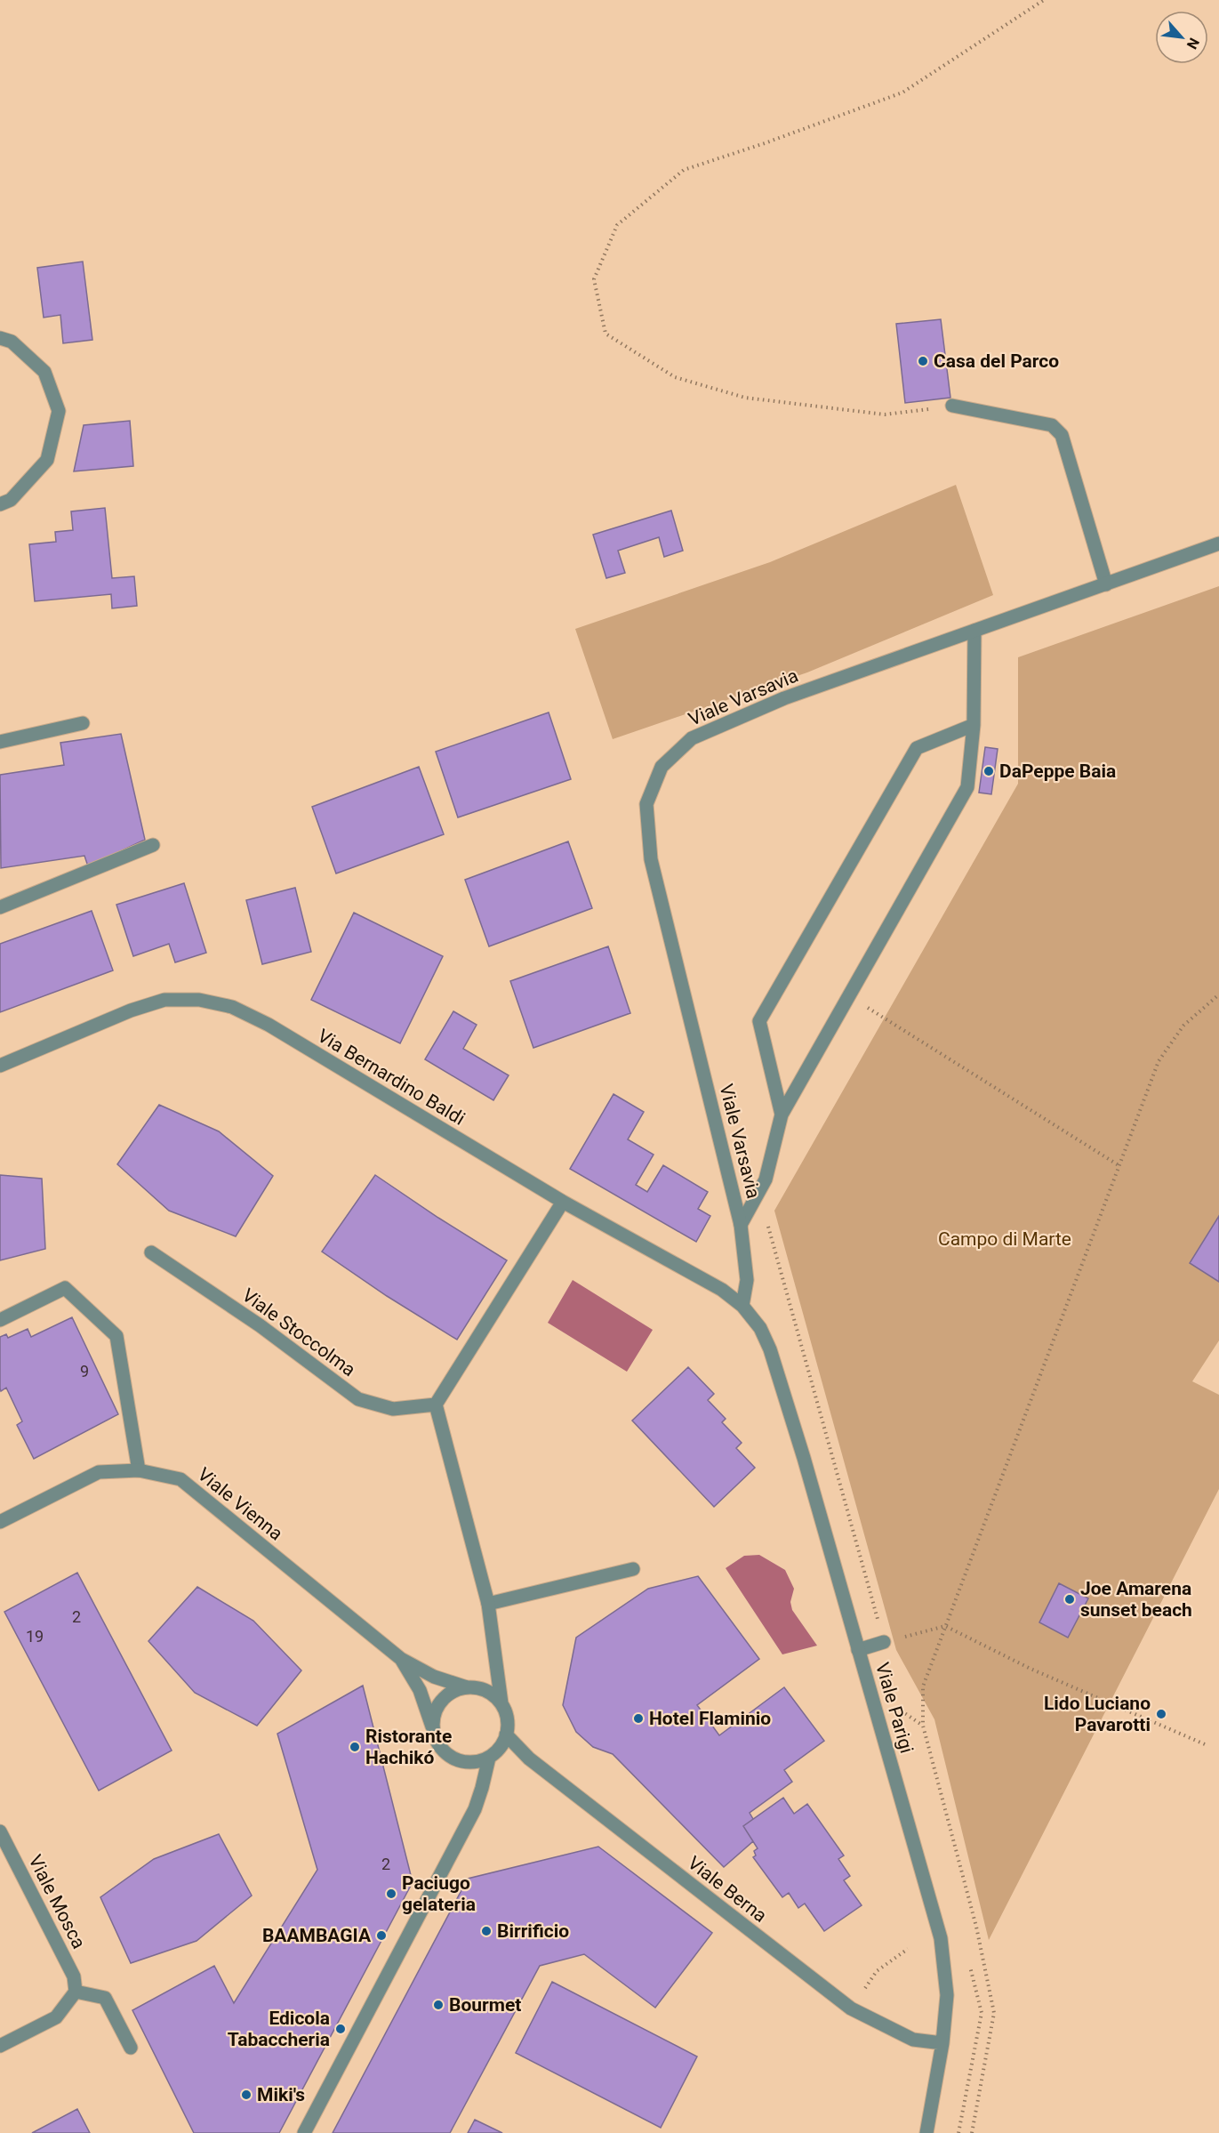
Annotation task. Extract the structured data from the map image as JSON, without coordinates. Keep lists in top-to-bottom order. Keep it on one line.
{"streets":{"street":["Viale Varsavia","Via Bernardino Baldi","Viale Stoccolma","Viale Vienna","Viale Parigi","Viale Berna","Viale Mosca"]},"crossings":[["Viale Varsavia","Via Bernardino Baldi"],["Viale Varsavia","Viale Parigi"],["Via Bernardino Baldi","Viale Parigi"],["Viale Parigi","Viale Berna"]],"parks":["Campo di Marte"],"places":["Casa del Parco","DaPeppe Baia","Joe Amarena sunset beach","Lido Luciano Pavarotti","Hotel Flaminio","Ristorante Hachikó","Paciugo gelateria","Birrificio","BAAMBAGIA","Bourmet","Edicola Tabaccheria","Miki's"],"house_numbers":["9","2","19","2"],"north":"bottom right"}
